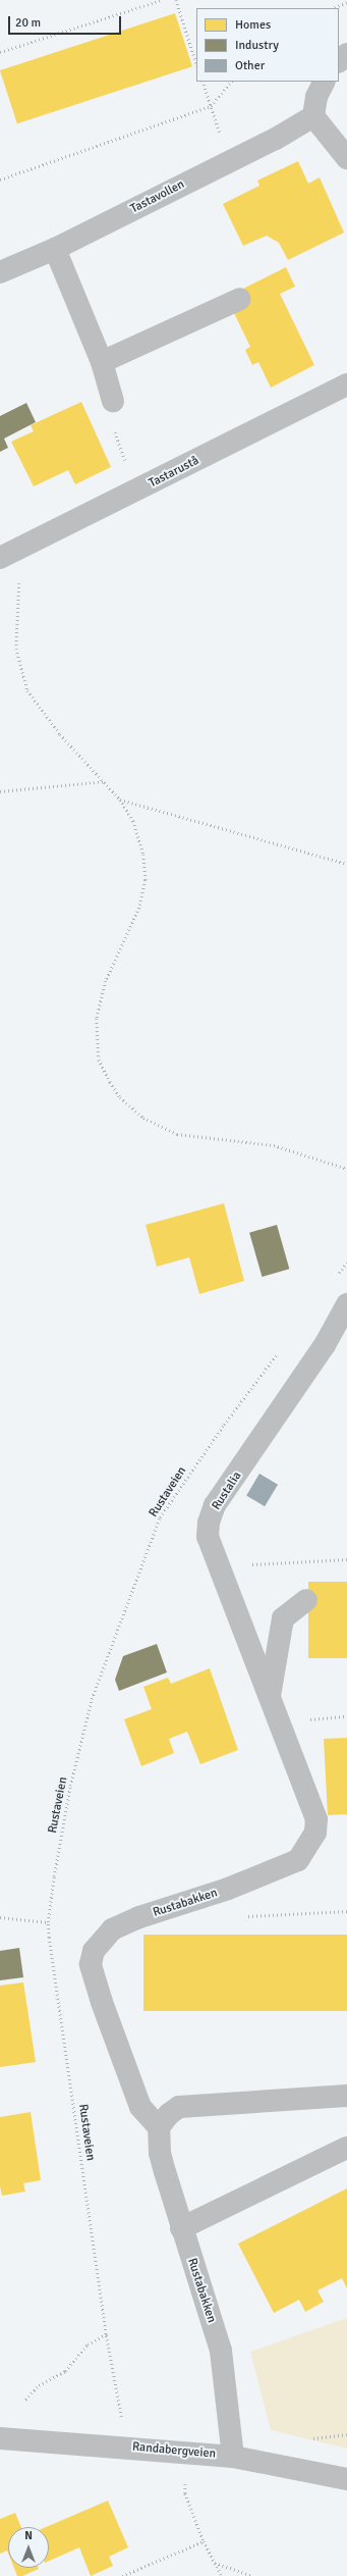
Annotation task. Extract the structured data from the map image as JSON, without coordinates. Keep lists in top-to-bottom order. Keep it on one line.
{"streets":{"street":["Tastavollen","Tastarustå","Rustalia","Rustabakken","Randabergveien"],"path":["Rustaveien"]},"crossings":[["Rustalia","Rustabakken"],["Rustabakken","Randabergveien"]],"legend":["Homes","Industry","Other"],"scale_bar":"20 m","north":"top"}
